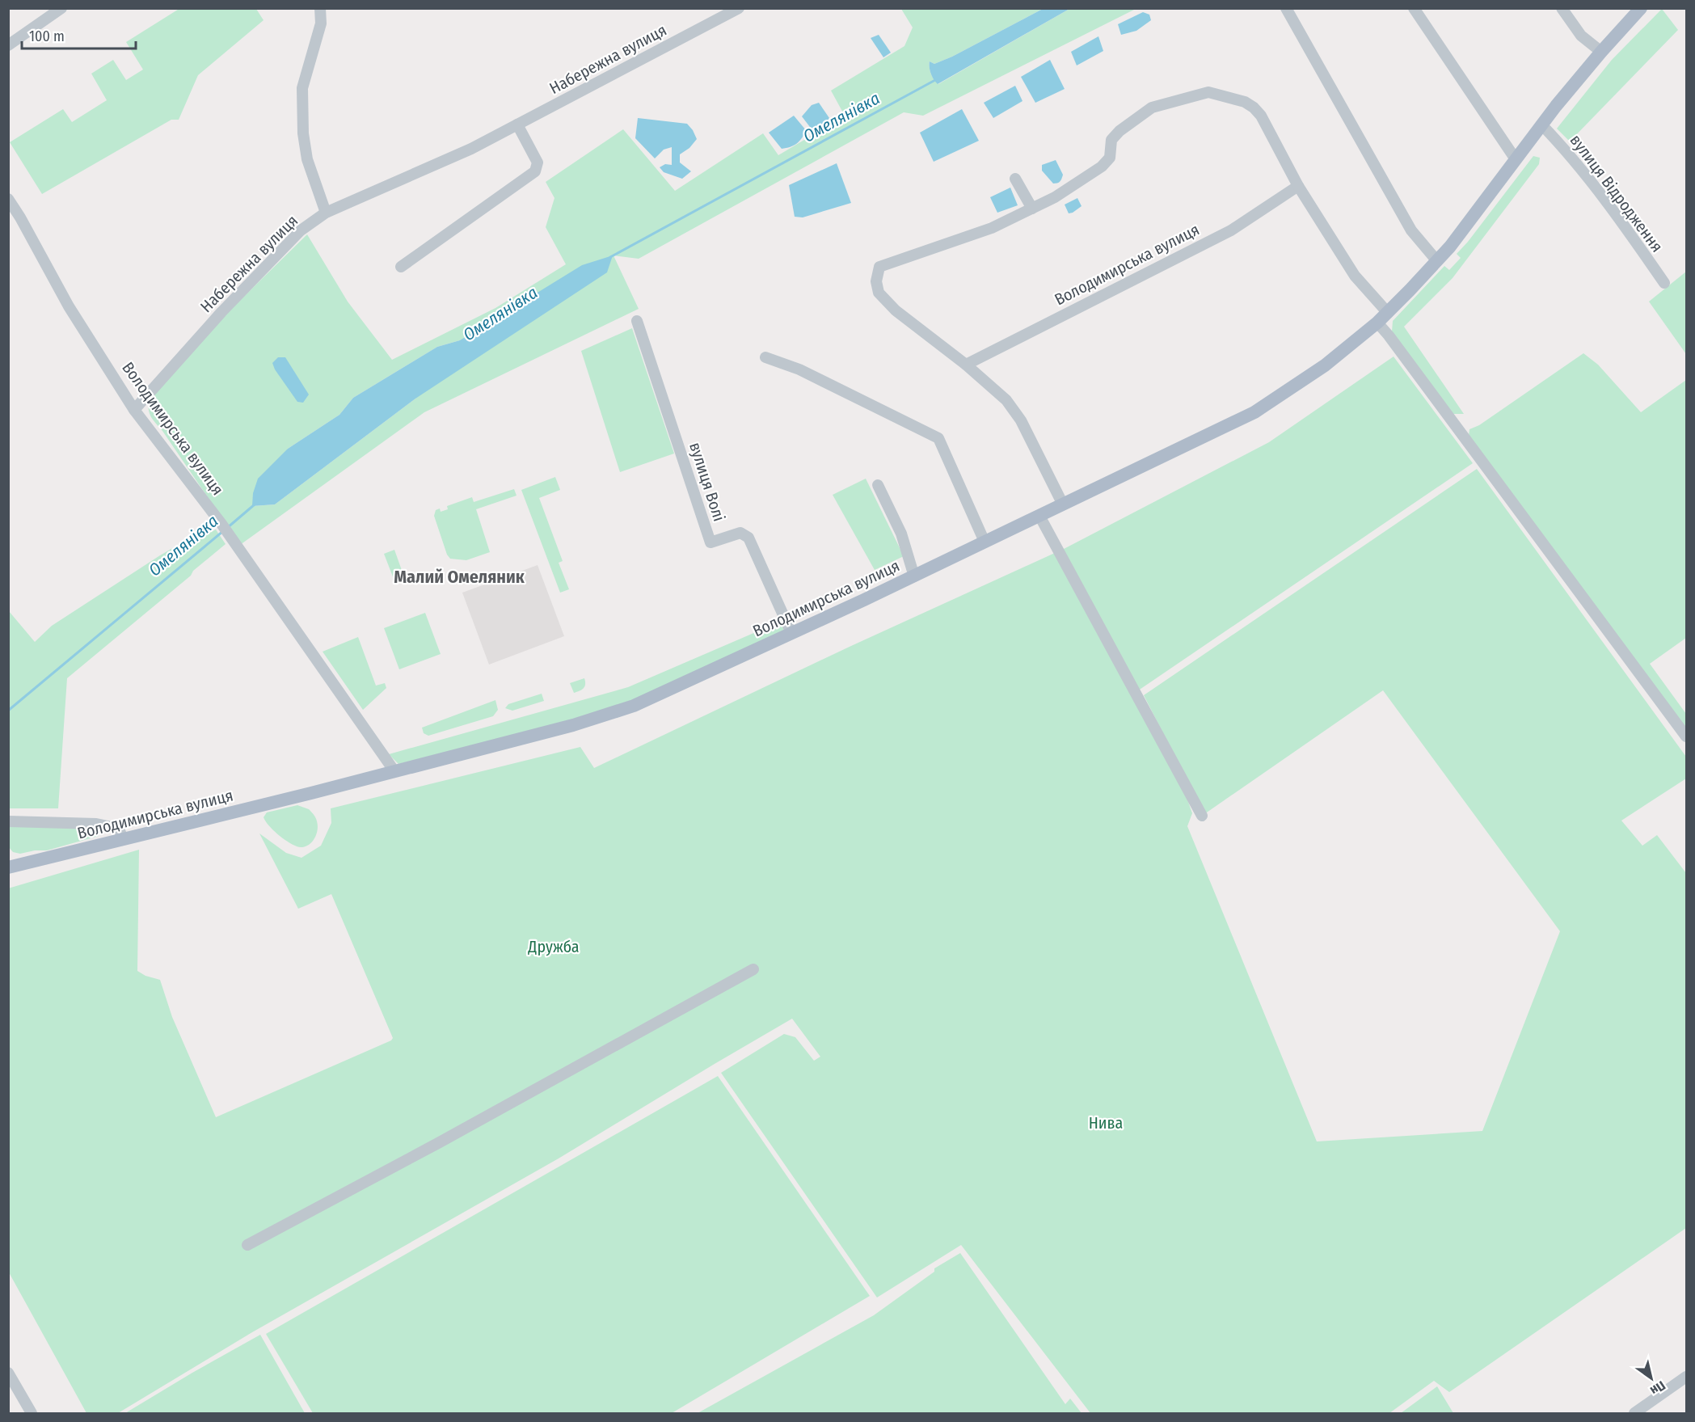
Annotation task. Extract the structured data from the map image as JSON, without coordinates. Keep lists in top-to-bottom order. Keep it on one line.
{"streets":{"main road":["Володимирська вулиця"],"street":["Набережна вулиця","вулиця Відродження","вулиця Волі"]},"crossings":[["Набережна вулиця","Володимирська вулиця"],["вулиця Відродження","Володимирська вулиця"],["Володимирська вулиця","вулиця Волі"]],"districts":["Малий Омеляник"],"water":["Омелянівка"],"parks":["Дружба","Нива"],"scale_bar":"100 m","north":"bottom right"}
